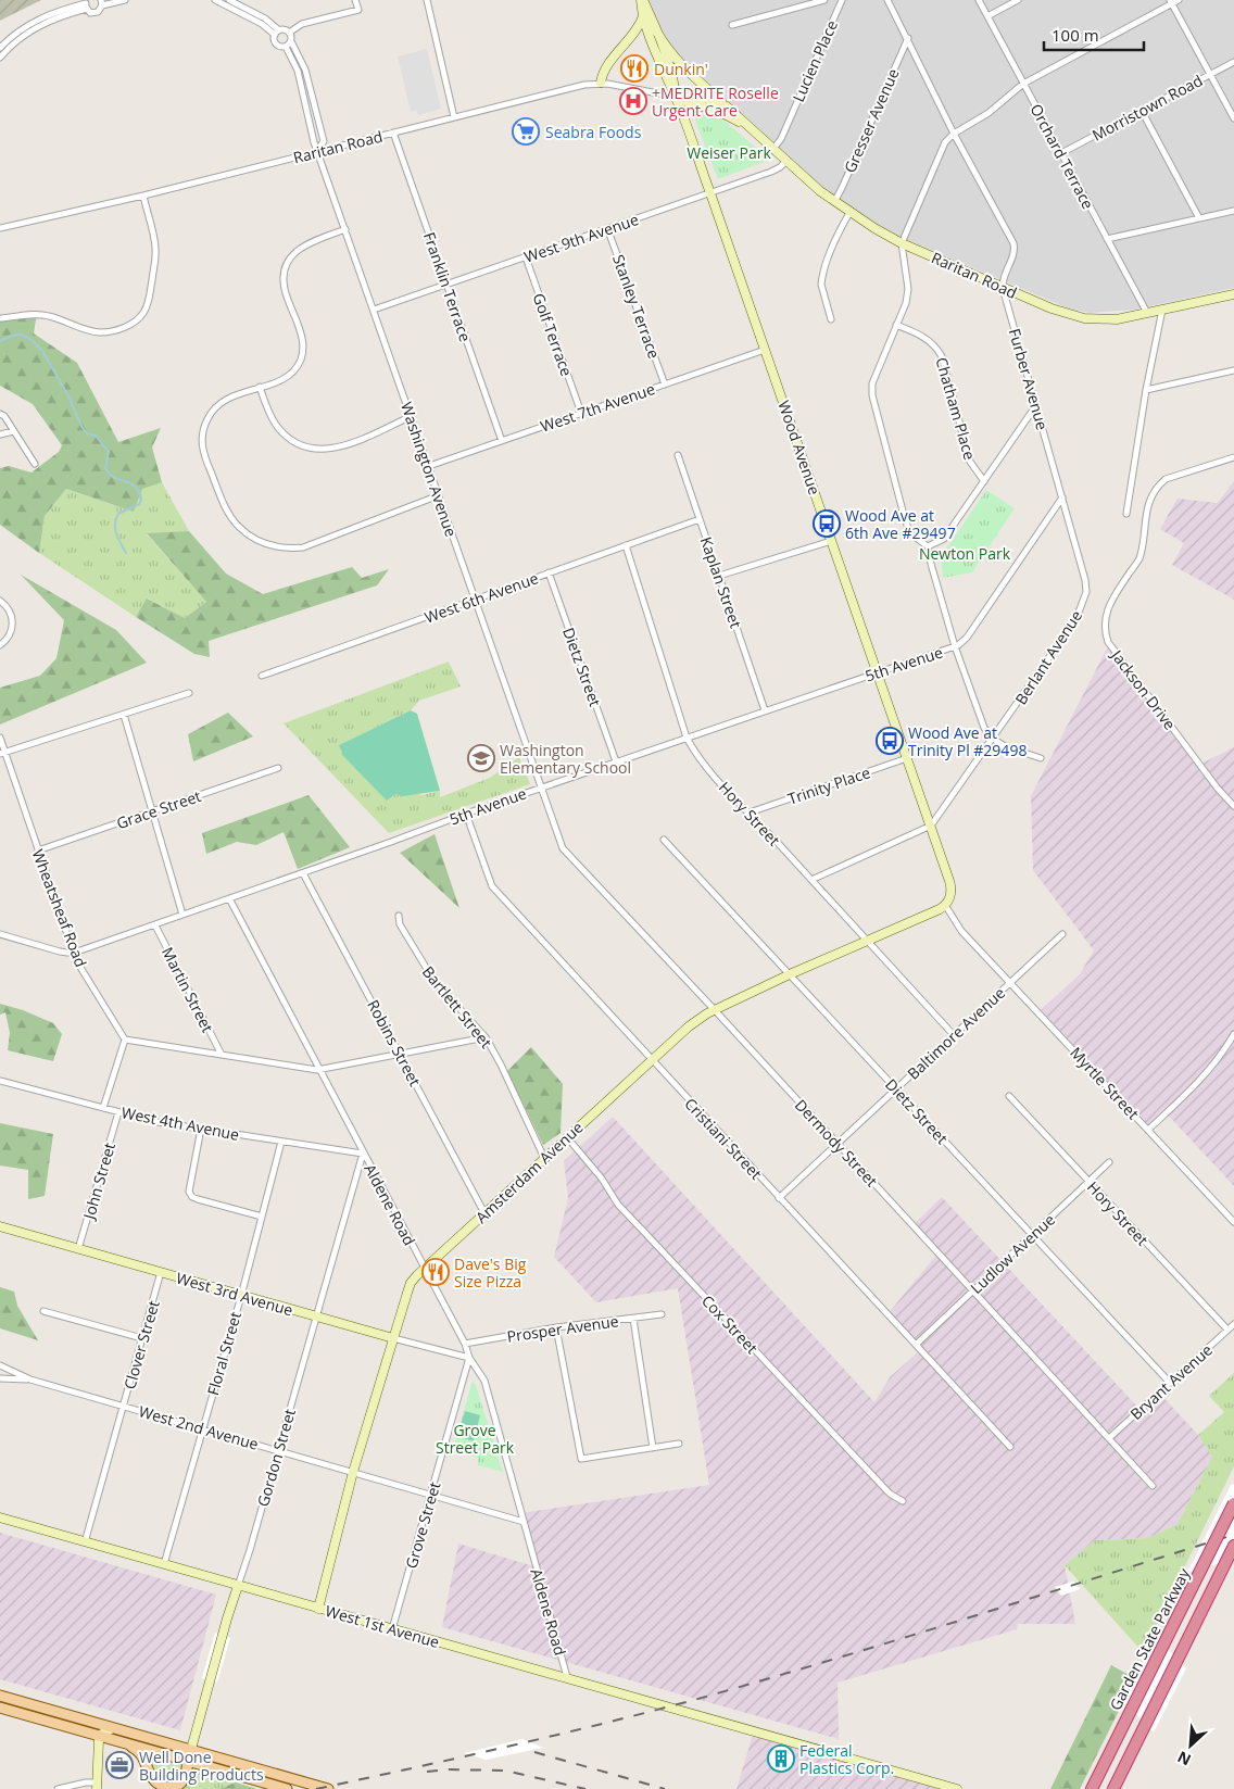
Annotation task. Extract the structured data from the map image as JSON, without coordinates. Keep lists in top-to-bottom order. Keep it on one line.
{"streets":{"highway":["Garden State Parkway"],"main road":["Raritan Road","Wood Avenue","Amsterdam Avenue","West 3rd Avenue","Gordon Street","West 1st Avenue"],"street":["Lucien Place","Morristown Road","Gresser Avenue","Orchard Terrace","West 9th Avenue","Franklin Terrace","Stanley Terrace","Golf Terrace","Furber Avenue","West 7th Avenue","Chatham Place","Washington Avenue","Kaplan Street","West 6th Avenue","Berlant Avenue","5th Avenue","Dietz Street","Jackson Drive","Trinity Place","Grace Street","Hory Street","Wheatsheaf Road","Martin Street","Bartlett Street","Baltimore Avenue","Robins Street","Myrtle Street","West 4th Avenue","Cristiani Street","Dermody Street","John Street","Aldene Road","Ludlow Avenue","Cox Street","Prosper Avenue","Clover Street","Floral Street","Bryant Avenue","West 2nd Avenue","Grove Street"]},"crossings":[["Lucien Place","Raritan Road"],["Morristown Road","Orchard Terrace"],["Gresser Avenue","Raritan Road"],["Raritan Road","Orchard Terrace"],["Raritan Road","West 9th Avenue"],["Raritan Road","Franklin Terrace"],["Raritan Road","Furber Avenue"],["Raritan Road","Wood Avenue"],["Raritan Road","Washington Avenue"],["West 9th Avenue","Franklin Terrace"],["West 9th Avenue","Stanley Terrace"],["West 9th Avenue","Golf Terrace"],["West 9th Avenue","Wood Avenue"],["West 9th Avenue","Washington Avenue"],["Franklin Terrace","West 7th Avenue"],["Stanley Terrace","West 7th Avenue"],["Golf Terrace","West 7th Avenue"],["Furber Avenue","Berlant Avenue"],["Furber Avenue","5th Avenue"],["West 7th Avenue","Wood Avenue"],["West 7th Avenue","Washington Avenue"],["Wood Avenue","Berlant Avenue"],["Wood Avenue","5th Avenue"],["Wood Avenue","Trinity Place"],["Wood Avenue","Myrtle Street"],["Wood Avenue","Amsterdam Avenue"],["Washington Avenue","West 6th Avenue"],["Washington Avenue","5th Avenue"],["Washington Avenue","Dermody Street"],["Kaplan Street","West 6th Avenue"],["Kaplan Street","5th Avenue"],["West 6th Avenue","Dietz Street"],["West 6th Avenue","Hory Street"],["5th Avenue","Dietz Street"],["5th Avenue","Hory Street"],["5th Avenue","Wheatsheaf Road"],["5th Avenue","Martin Street"],["5th Avenue","Robins Street"],["5th Avenue","Cristiani Street"],["5th Avenue","Dermody Street"],["5th Avenue","Aldene Road"],["Dietz Street","Baltimore Avenue"],["Dietz Street","Amsterdam Avenue"],["Dietz Street","Ludlow Avenue"],["Dietz Street","Bryant Avenue"],["Trinity Place","Hory Street"],["Grace Street","Wheatsheaf Road"],["Hory Street","Baltimore Avenue"],["Hory Street","Amsterdam Avenue"],["Hory Street","Ludlow Avenue"],["Hory Street","Bryant Avenue"],["Bartlett Street","Amsterdam Avenue"],["Baltimore Avenue","Myrtle Street"],["Baltimore Avenue","Cristiani Street"],["Baltimore Avenue","Dermody Street"],["Robins Street","Amsterdam Avenue"],["Myrtle Street","Amsterdam Avenue"],["West 4th Avenue","John Street"],["West 4th Avenue","Aldene Road"],["West 4th Avenue","Floral Street"],["West 4th Avenue","Gordon Street"],["Cristiani Street","Amsterdam Avenue"],["Cristiani Street","Ludlow Avenue"],["Dermody Street","Amsterdam Avenue"],["Dermody Street","Ludlow Avenue"],["Dermody Street","Bryant Avenue"],["Amsterdam Avenue","Aldene Road"],["Amsterdam Avenue","West 3rd Avenue"],["Amsterdam Avenue","Cox Street"],["Amsterdam Avenue","West 2nd Avenue"],["Amsterdam Avenue","West 1st Avenue"],["John Street","West 3rd Avenue"],["Aldene Road","West 3rd Avenue"],["Aldene Road","Prosper Avenue"],["Aldene Road","West 2nd Avenue"],["Aldene Road","Gordon Street"],["Aldene Road","Grove Street"],["Aldene Road","West 1st Avenue"],["West 3rd Avenue","Clover Street"],["West 3rd Avenue","Floral Street"],["West 3rd Avenue","Gordon Street"],["West 3rd Avenue","Grove Street"],["Clover Street","West 2nd Avenue"],["Clover Street","West 1st Avenue"],["Floral Street","West 2nd Avenue"],["Floral Street","West 1st Avenue"],["West 2nd Avenue","Gordon Street"],["West 2nd Avenue","Grove Street"],["Gordon Street","West 1st Avenue"],["Grove Street","West 1st Avenue"]],"parks":["Weiser Park","Newton Park","Grove Street Park"],"places":{"restaurant":["Dunkin'","Dave's Big Size Pizza"],"hospital":["+MEDRITE Roselle Urgent Care"],"supermarket":["Seabra Foods"],"bus stop":["Wood Ave at 6th Ave #29497","Wood Ave at Trinity Pl #29498"],"school or university":["Washington Elementary School"],"building":["Federal Plastics Corp."],"office":["Well Done Building Products"]},"scale_bar":"100 m","north":"bottom left"}
